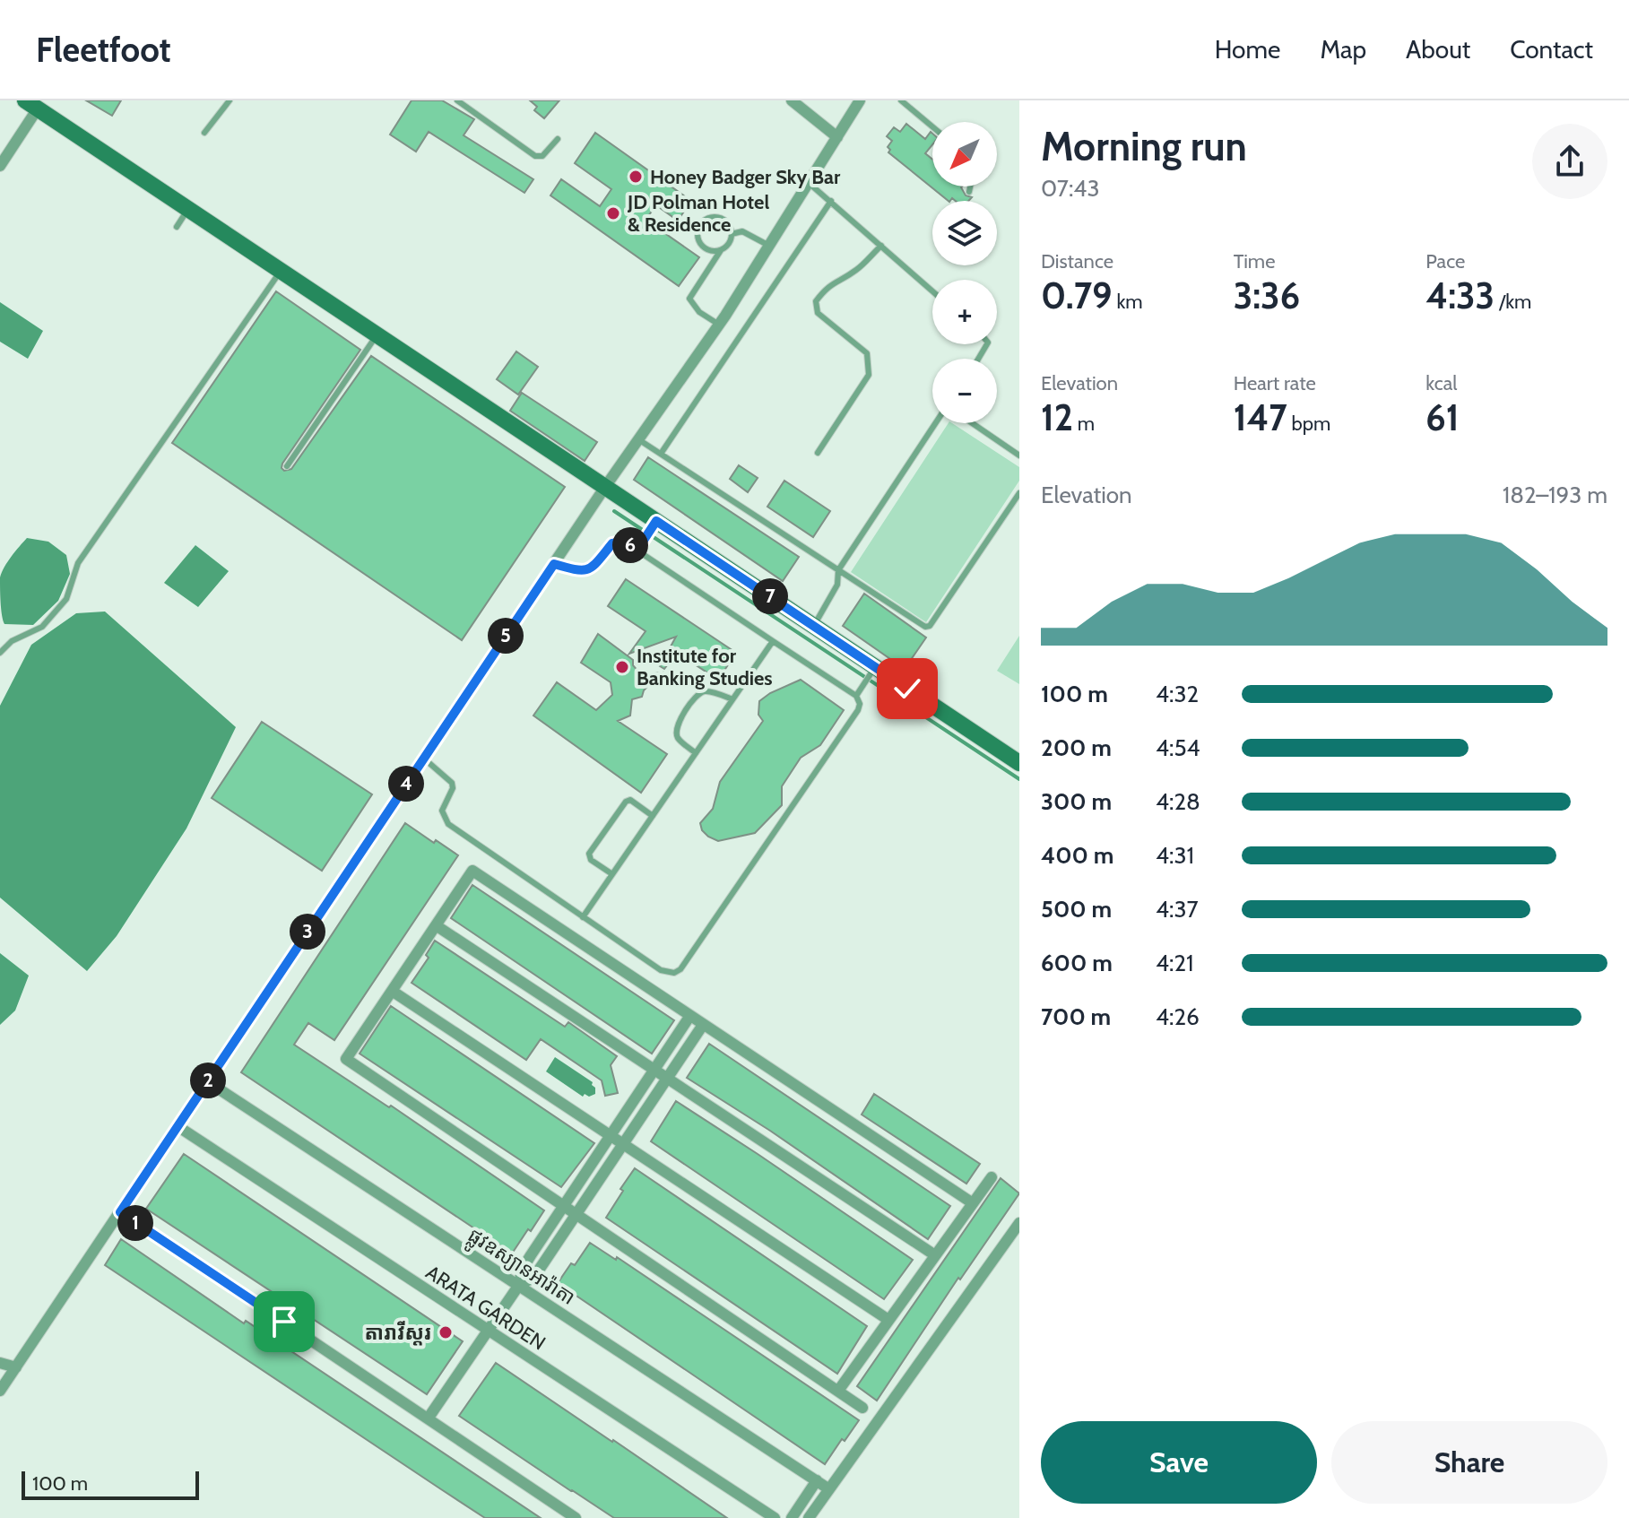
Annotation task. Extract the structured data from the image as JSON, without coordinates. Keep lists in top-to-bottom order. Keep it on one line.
{"streets":{"street":["ផ្លូវឧស្យានអារ៉ាតា","ARATA GARDEN"]},"places":["Honey Badger Sky Bar","JD Polman Hotel & Residence","Institute for Banking Studies","តារាវីស្តរ"],"scale_bar":"100 m","north":"bottom left","page":{"header":"Fleetfoot","nav":["Home","Map","About","Contact"],"heading":["Morning run","07:43"],"map_buttons":["+","−"],"stats":[["Distance","0.79 km"],["Time","3:36"],["Pace","4:33 /km"],["Elevation","12 m"],["Heart rate","147 bpm"],["kcal","61"]],"chart":["Elevation","182–193 m"],"pins":["6","7","5","4","3","2","1"],"list":[{"name":"100 m","note":"4:32"},{"name":"200 m","note":"4:54"},{"name":"300 m","note":"4:28"},{"name":"400 m","note":"4:31"},{"name":"500 m","note":"4:37"},{"name":"600 m","note":"4:21"},{"name":"700 m","note":"4:26"}],"buttons":["Save","Share"],"scale":"100 m"}}
